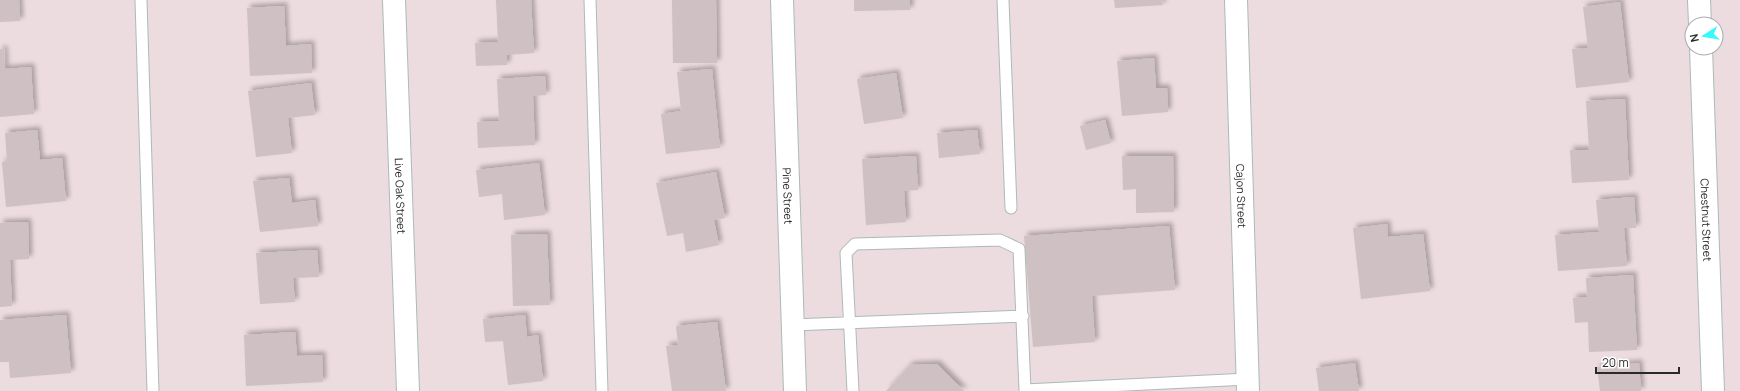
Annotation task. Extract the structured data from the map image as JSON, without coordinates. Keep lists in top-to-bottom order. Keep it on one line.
{"streets":{"street":["Live Oak Street","Pine Street","Cajon Street","Chestnut Street"]},"scale_bar":"20 m","north":"left"}
